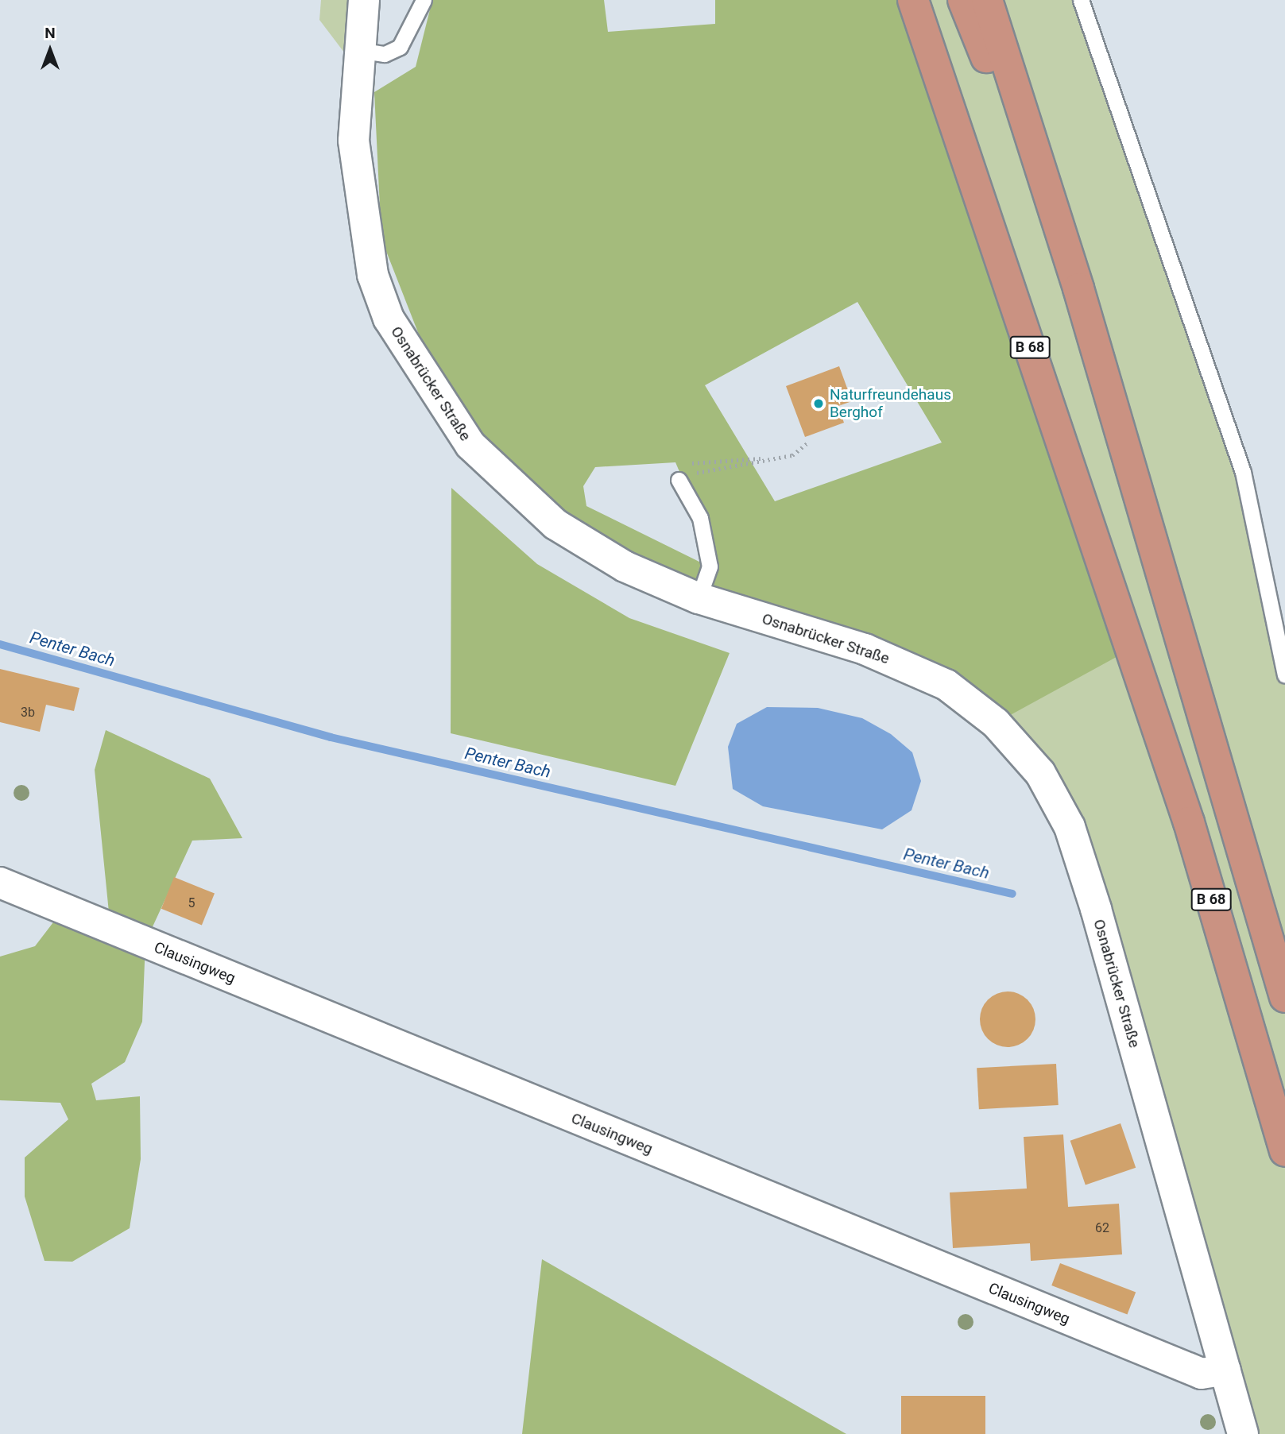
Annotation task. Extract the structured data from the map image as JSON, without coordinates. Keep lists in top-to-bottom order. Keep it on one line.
{"streets":{"highway":["B 68"],"street":["Osnabrücker Straße","Clausingweg"]},"crossings":[["Osnabrücker Straße","Clausingweg"]],"water":["Penter Bach"],"places":["Naturfreundehaus Berghof"],"house_numbers":["3b","5","62"],"north":"top"}
